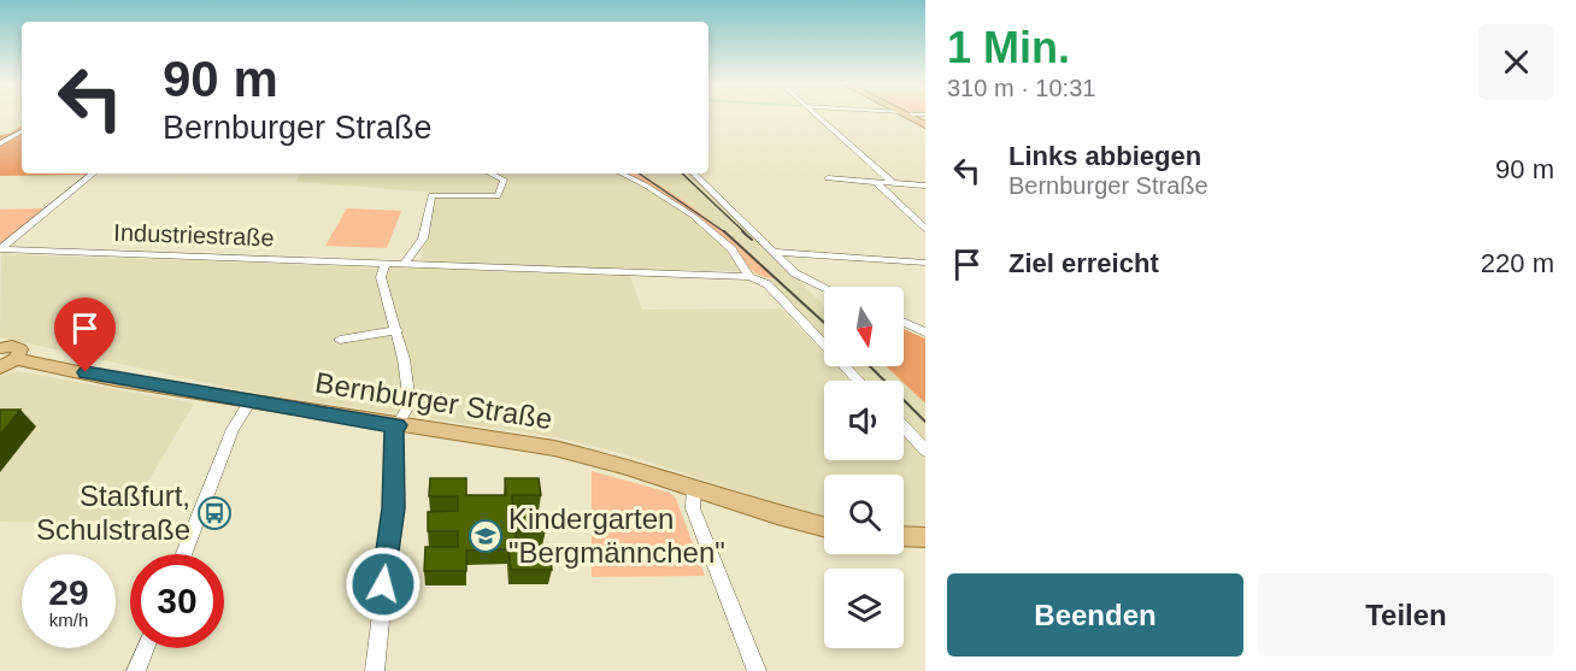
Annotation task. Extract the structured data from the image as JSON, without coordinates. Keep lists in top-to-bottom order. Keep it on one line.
{"streets":{"main road":["Bernburger Straße"],"street":["Industriestraße"]},"places":{"bus stop":["Staßfurt, Schulstraße"],"school or university":["Kindergarten \"Bergmännchen\""]},"north":"bottom","page":{"heading":["1 Min.","310 m · 10:31"],"turn":["90 m","Bernburger Straße"],"list":[{"name":"Links abbiegen","note":"Bernburger Straße","value":"90 m"},{"name":"Ziel erreicht","value":"220 m"}],"speed":"29 km/h","limit":"30","buttons":["Beenden","Teilen"]}}
